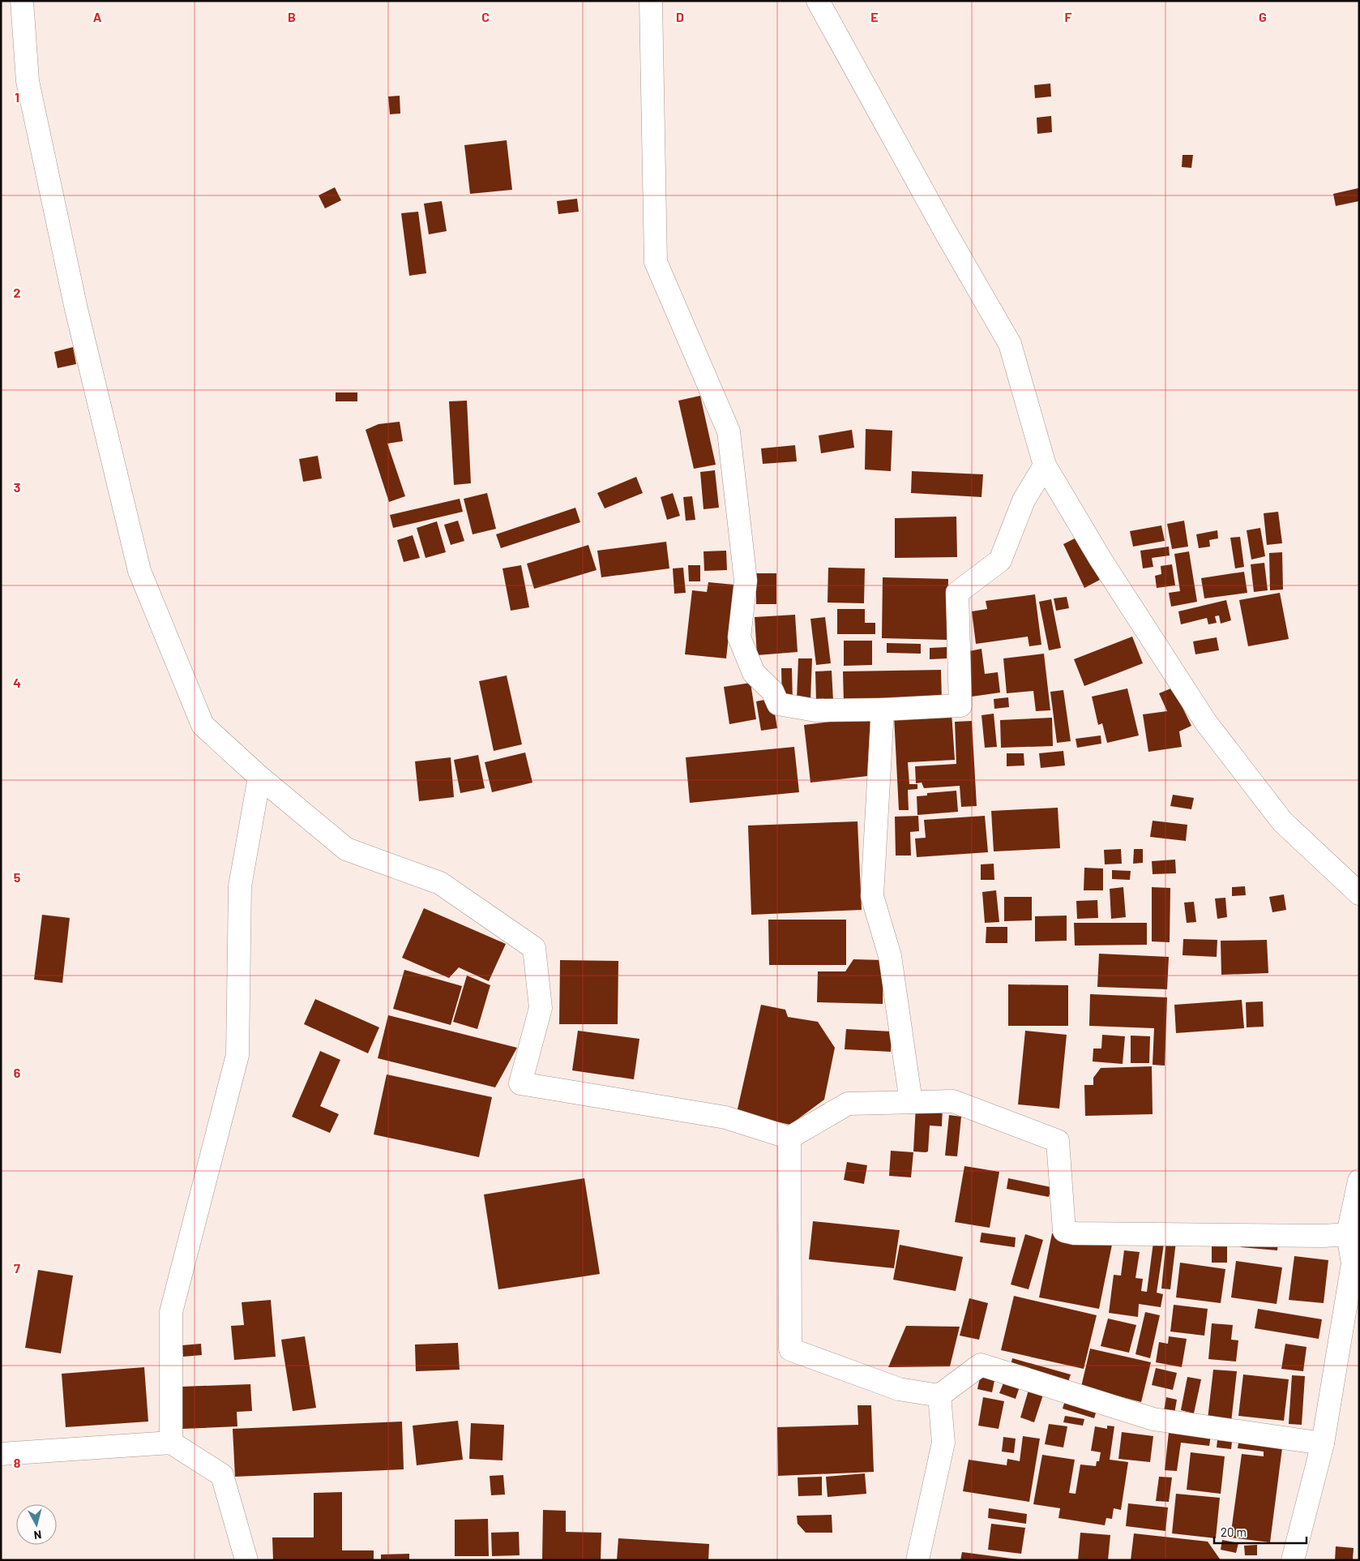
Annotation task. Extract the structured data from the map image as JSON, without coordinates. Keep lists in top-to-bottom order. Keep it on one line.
{"scale_bar":"20 m","north":"bottom","grid":{"columns":["A","B","C","D","E","F","G"],"rows":["1","2","3","4","5","6","7","8"]}}
